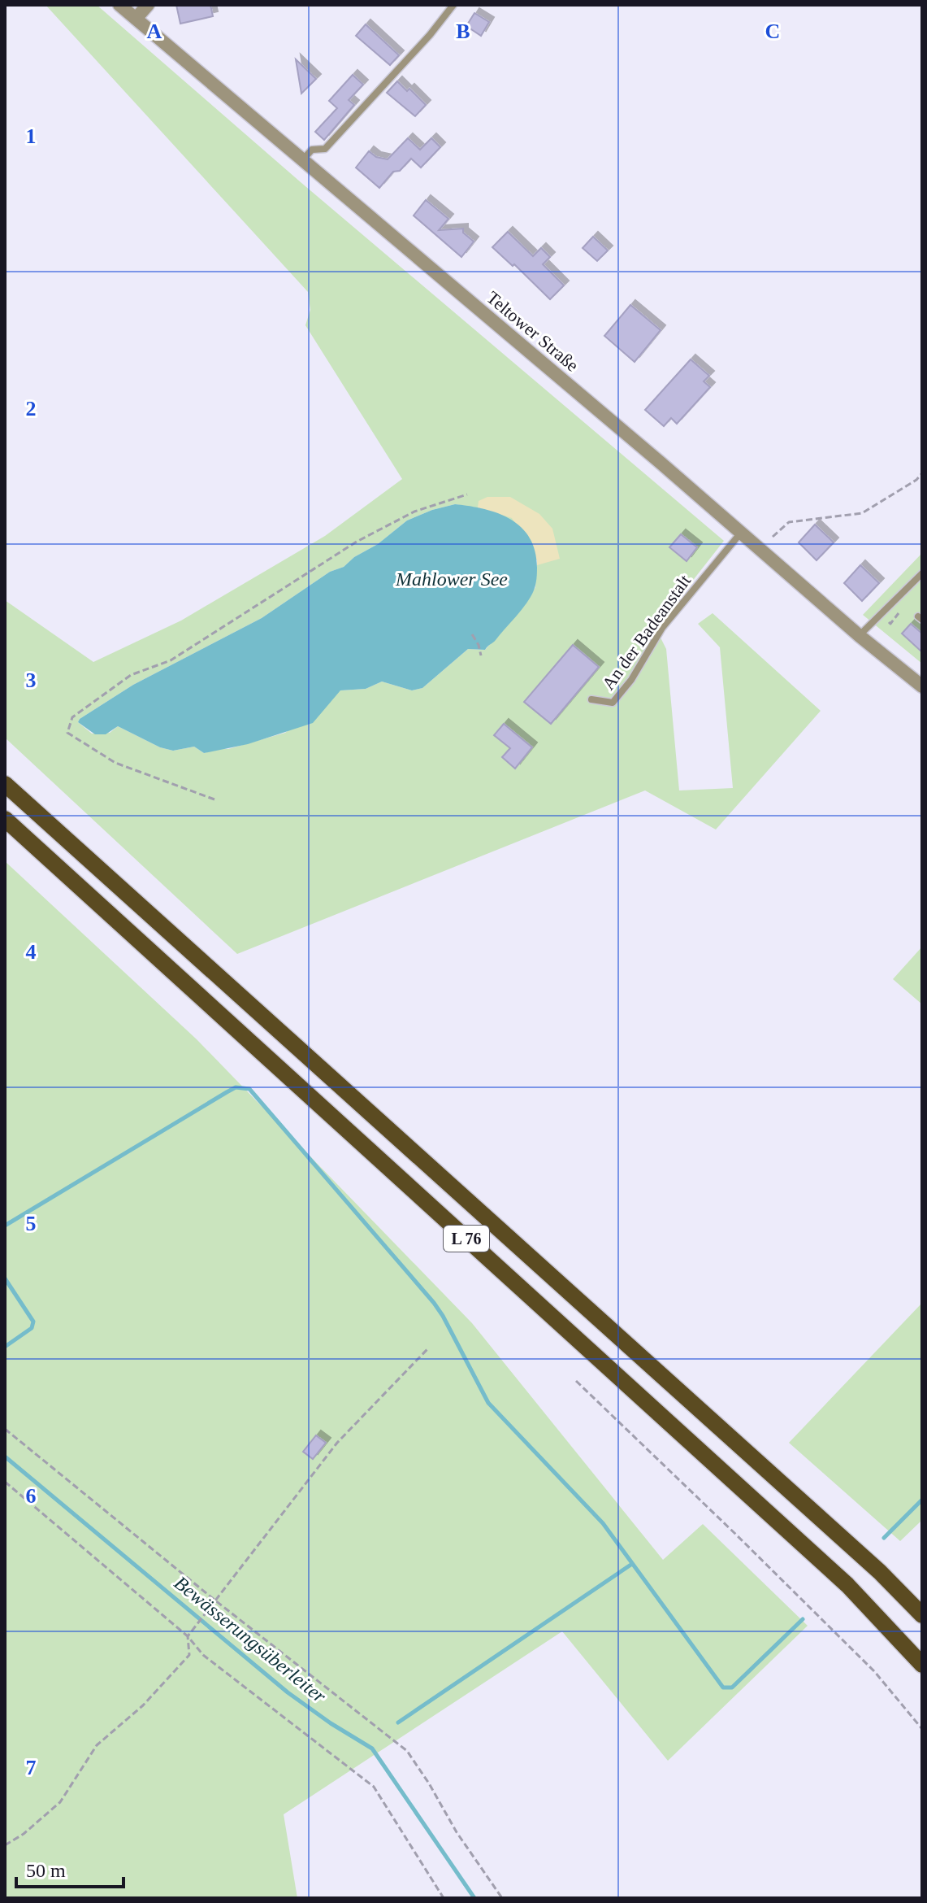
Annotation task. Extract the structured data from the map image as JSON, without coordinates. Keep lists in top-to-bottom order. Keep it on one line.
{"streets":{"main road":["L 76"],"street":["Teltower Straße"],"lane":["An der Badeanstalt"]},"crossings":[["Teltower Straße","An der Badeanstalt"]],"water":["Mahlower See","Bewässerungsüberleiter"],"scale_bar":"50 m","grid":{"columns":["A","B","C"],"rows":["1","2","3","4","5","6","7"]}}
